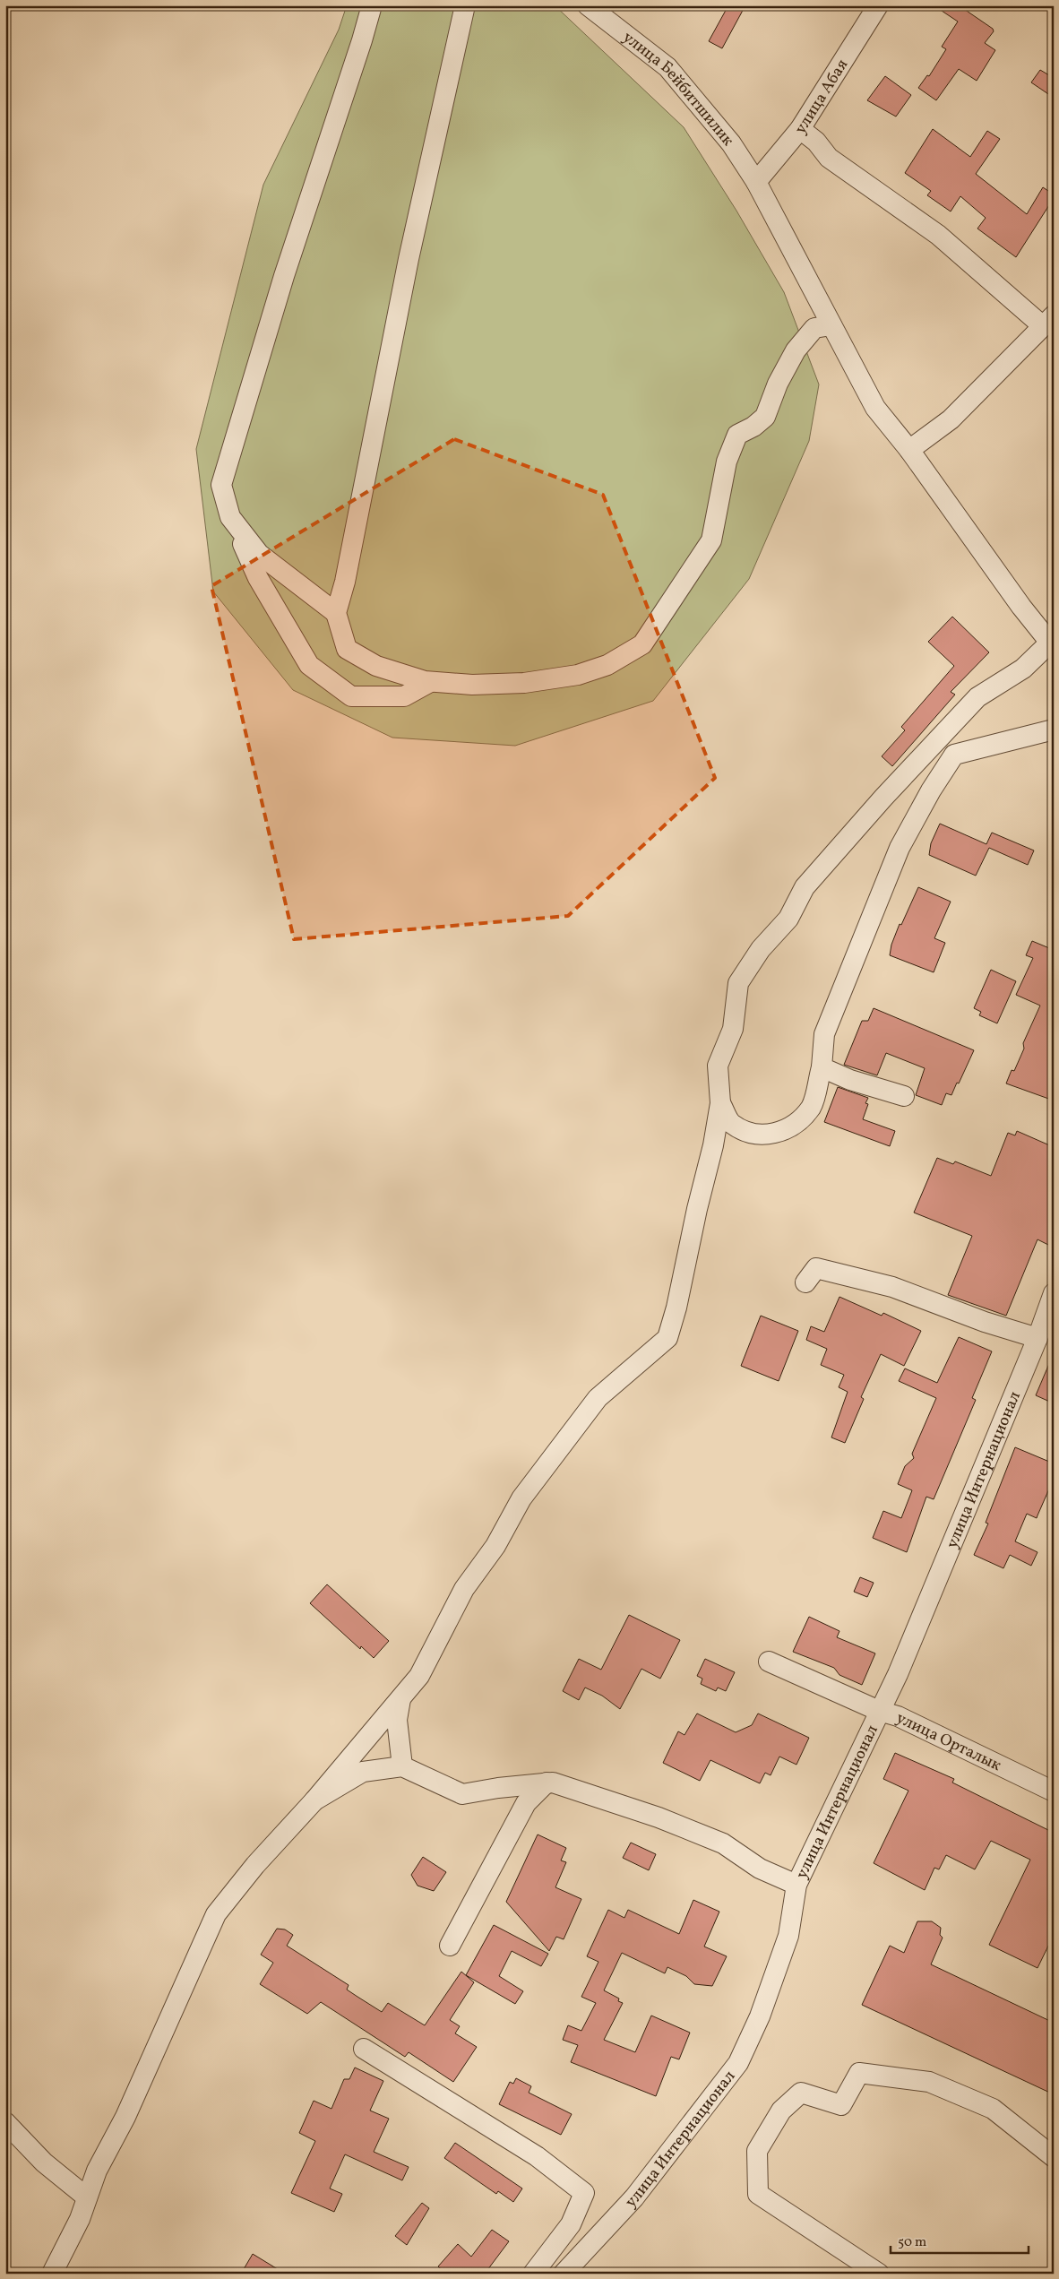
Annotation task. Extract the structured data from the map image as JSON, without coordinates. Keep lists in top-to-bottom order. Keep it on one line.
{"streets":{"street":["улица Бейбитшилик","улица Абая","улица Интернационал","улица Орталык"]},"crossings":[["улица Бейбитшилик","улица Абая"],["улица Интернационал","улица Орталык"]],"scale_bar":"50 m"}
